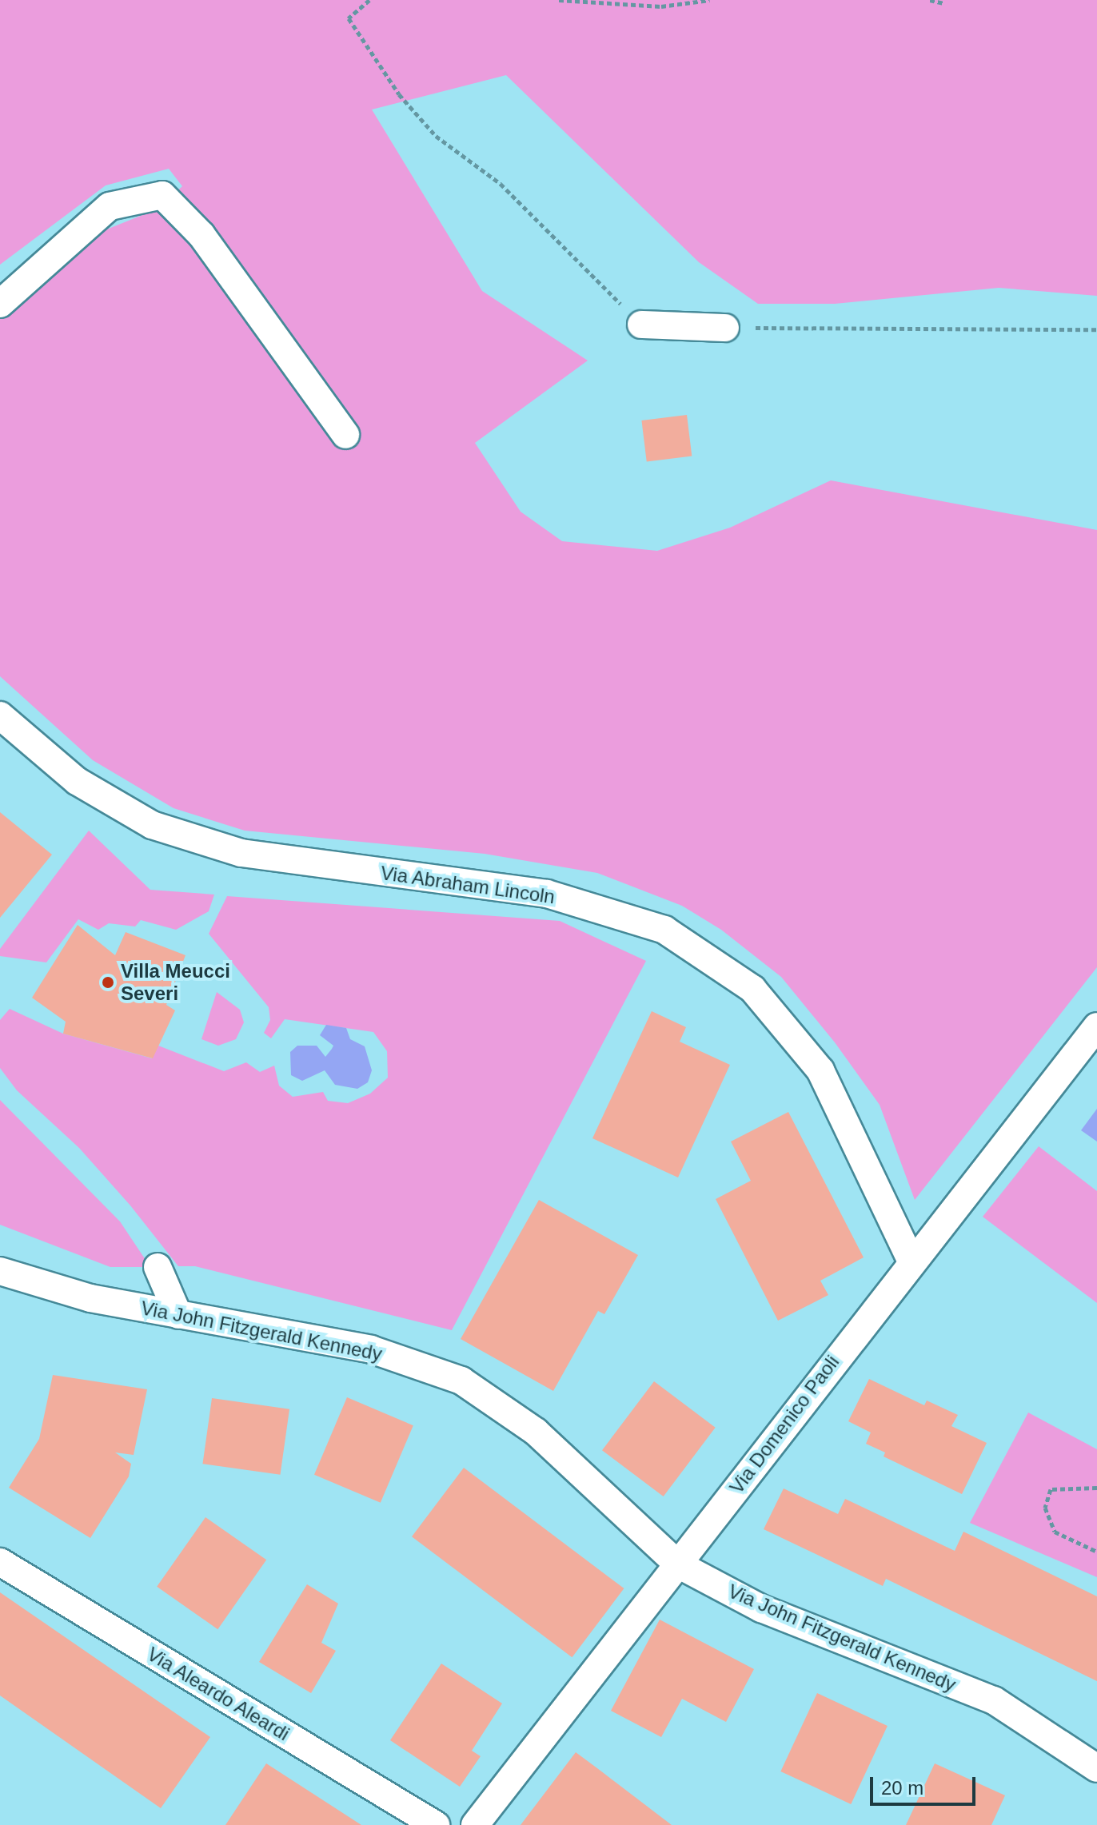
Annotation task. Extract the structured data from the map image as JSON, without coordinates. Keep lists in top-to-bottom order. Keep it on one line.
{"streets":{"street":["Via Abraham Lincoln","Via John Fitzgerald Kennedy","Via Domenico Paoli","Via Aleardo Aleardi"]},"crossings":[["Via Abraham Lincoln","Via Domenico Paoli"],["Via John Fitzgerald Kennedy","Via Domenico Paoli"]],"places":["Villa Meucci Severi"],"scale_bar":"20 m"}
